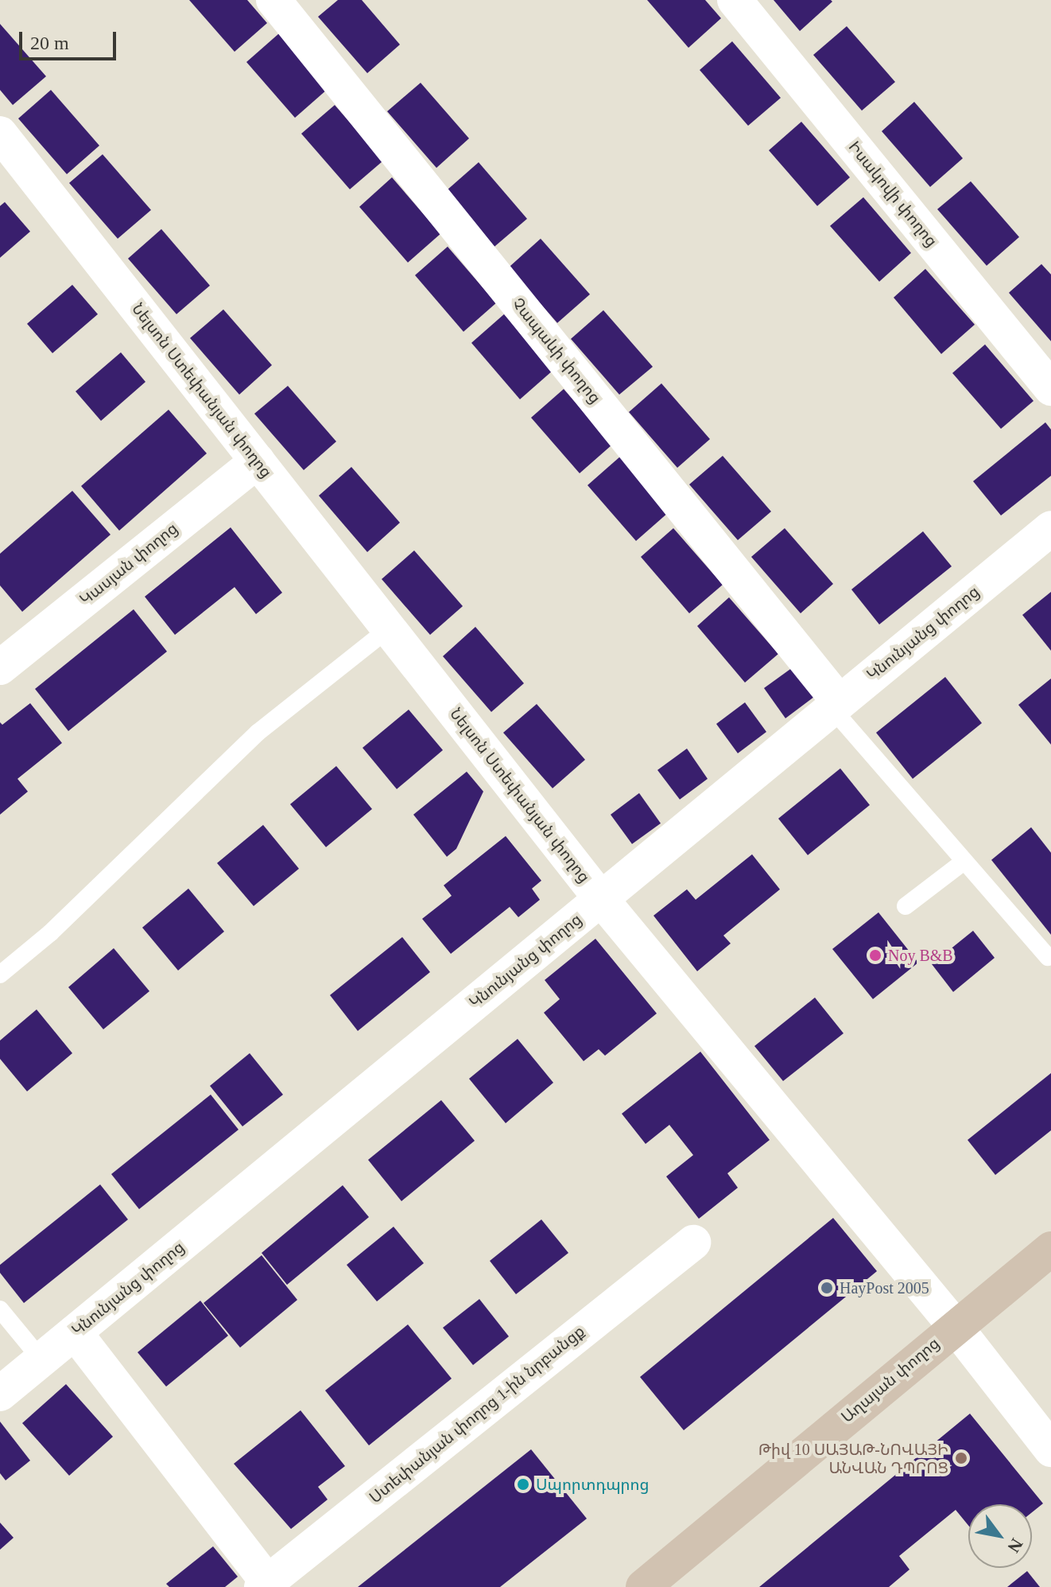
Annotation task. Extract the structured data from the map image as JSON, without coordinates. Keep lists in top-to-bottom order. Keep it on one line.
{"streets":{"main road":["Աղայան փողոց"],"street":["Իսակովի փողոց","Չապաևի փողոց","Նելսոն Ստեփանյան փողոց","Կասյան փողոց","Կնունյանց փողոց","Ստեփանյան փողոց 1-ին նրբանցք"]},"crossings":[["Չապաևի փողոց","Կնունյանց փողոց"],["Նելսոն Ստեփանյան փողոց","Կասյան փողոց"],["Նելսոն Ստեփանյան փողոց","Կնունյանց փողոց"],["Նելսոն Ստեփանյան փողոց","Աղայան փողոց"]],"places":["Noy B&B","HayPost 2005","Թիվ 10 ՍԱՅԱԹ-ՆՈՎԱՅԻ ԱՆՎԱՆ ԴՊՐՈՑ","Սպորտդպրոց"],"scale_bar":"20 m","north":"bottom right"}
